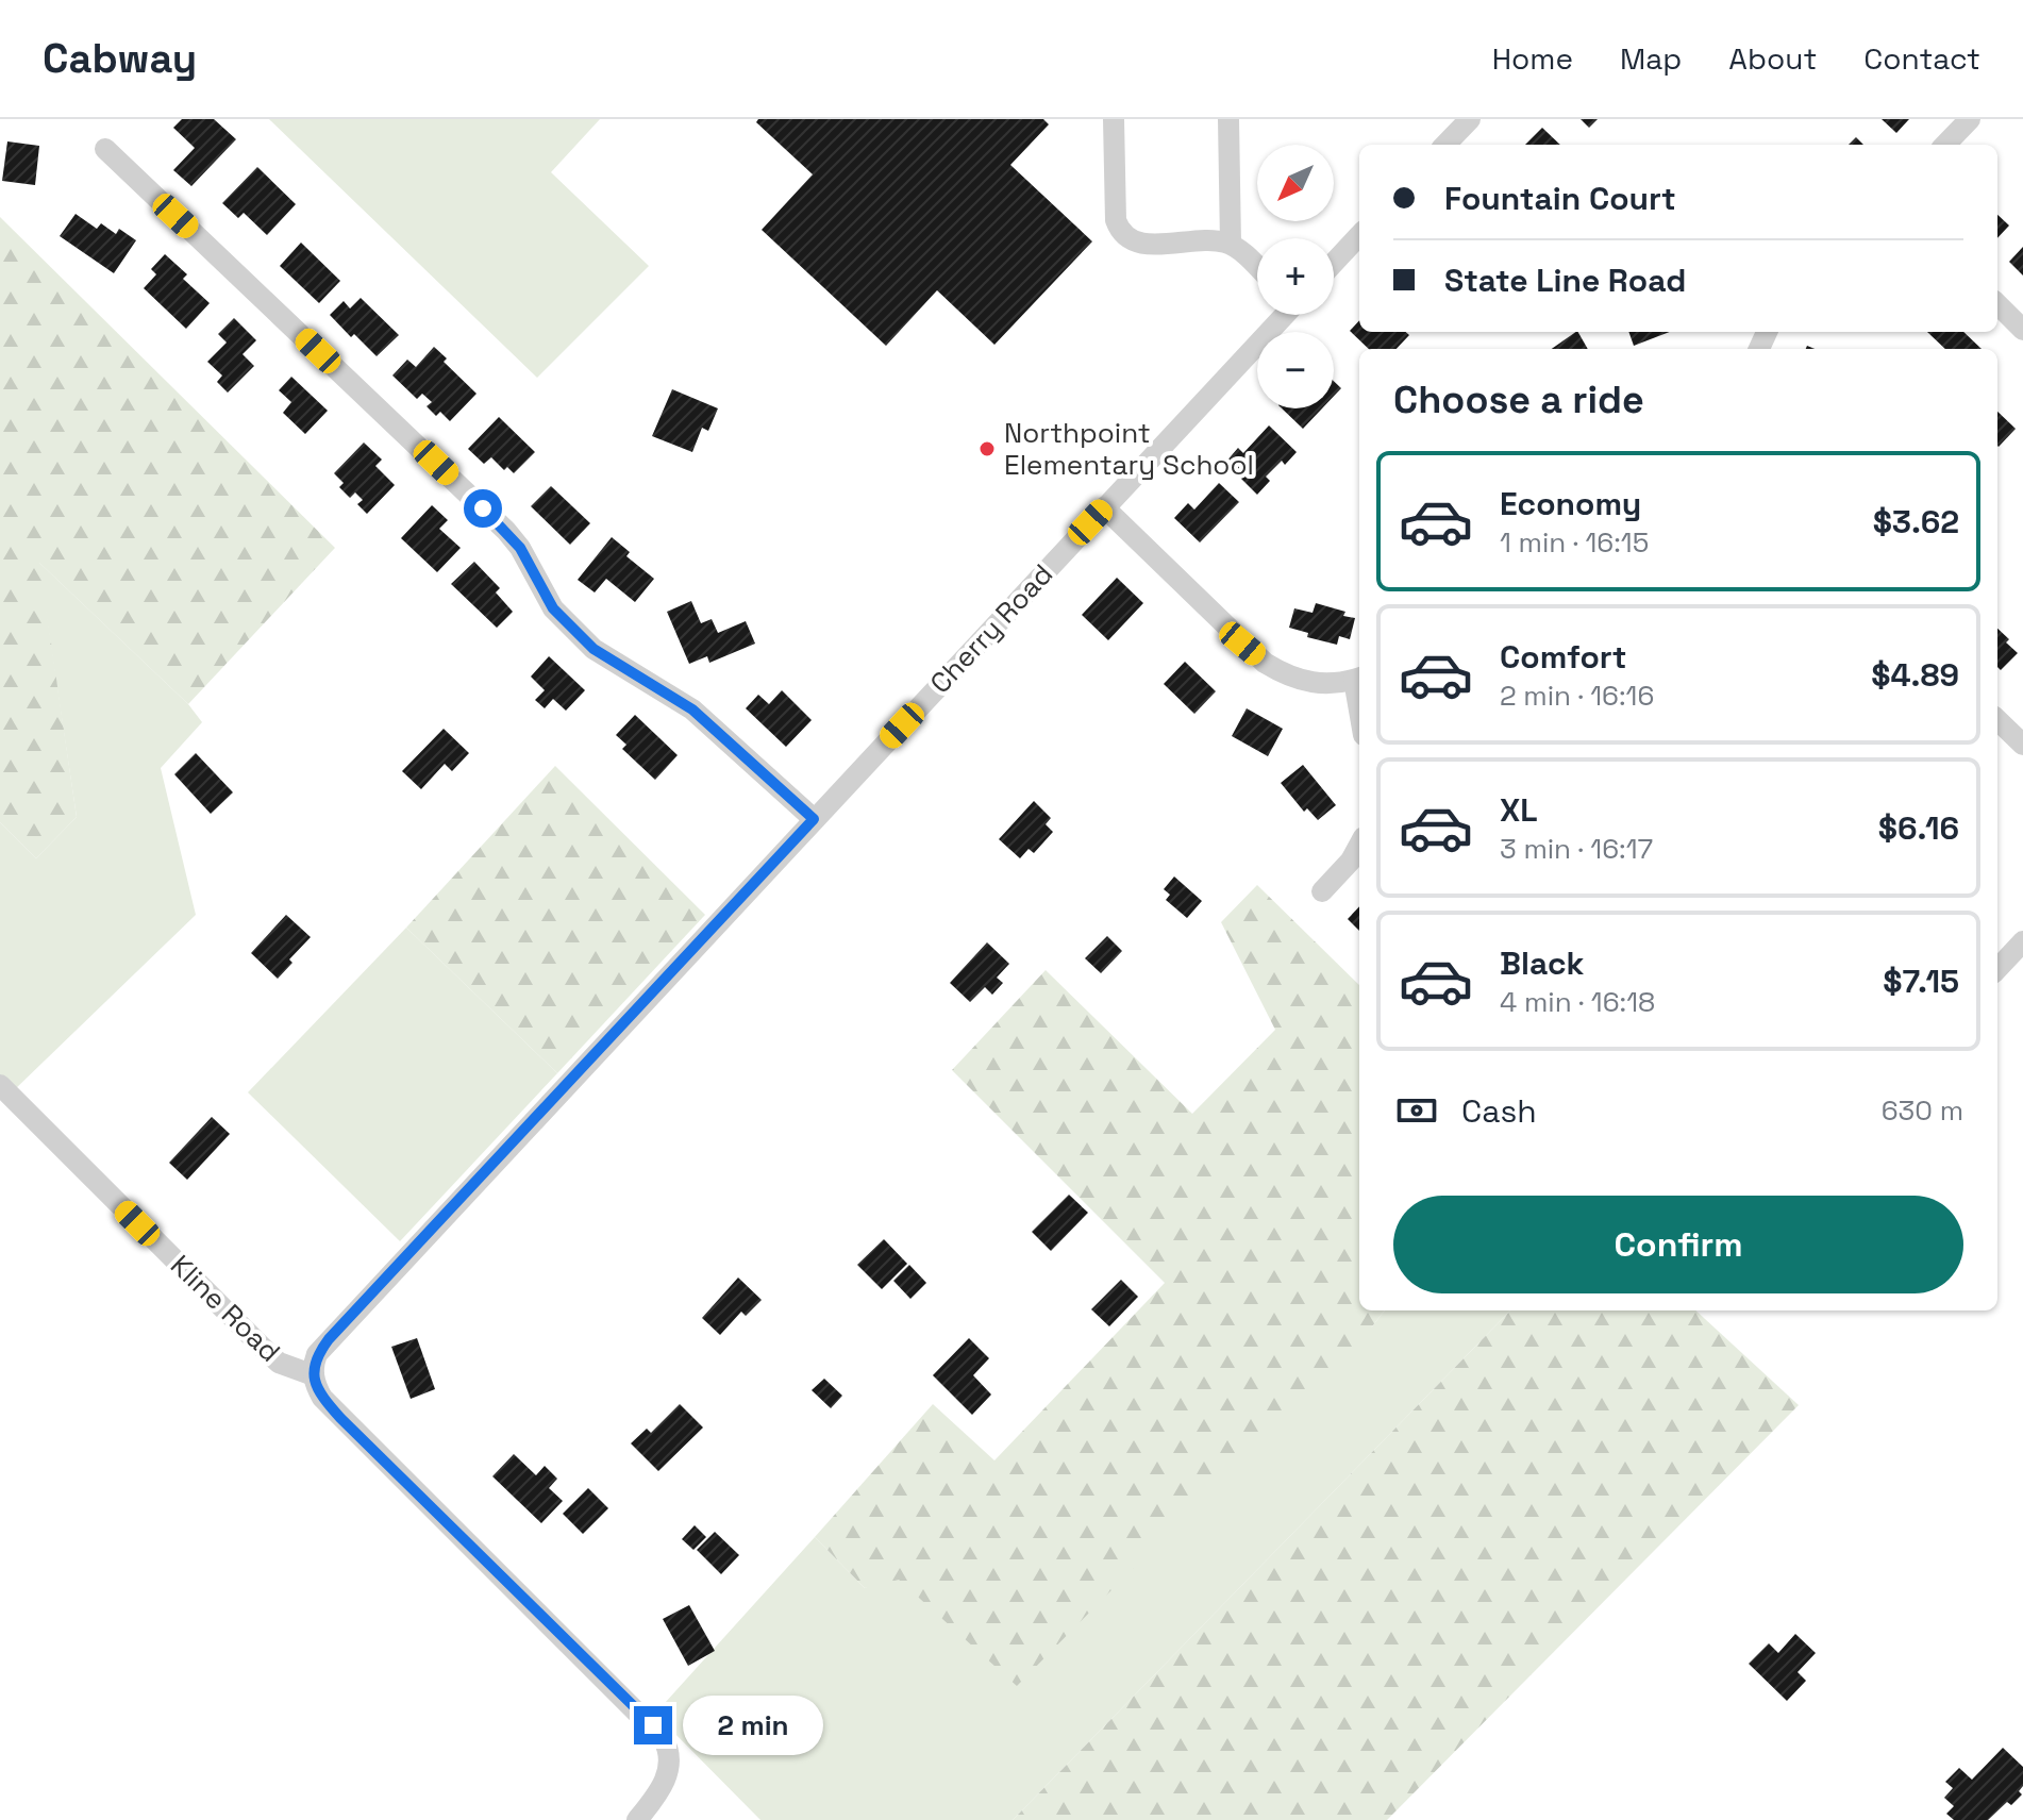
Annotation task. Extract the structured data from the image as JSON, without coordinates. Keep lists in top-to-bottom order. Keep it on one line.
{"streets":{"street":["Cherry Road","Kline Road"]},"crossings":[["Cherry Road","Kline Road"]],"places":["Northpoint Elementary School"],"north":"bottom left","page":{"header":"Cabway","nav":["Home","Map","About","Contact"],"map_buttons":["+","−"],"banner":["Fountain Court","State Line Road"],"heading":"Choose a ride","list":[{"name":"Economy","note":"1 min · 16:15","value":"$3.62"},{"name":"Comfort","note":"2 min · 16:16","value":"$4.89"},{"name":"XL","note":"3 min · 16:17","value":"$6.16"},{"name":"Black","note":"4 min · 16:18","value":"$7.15"}],"pay":["Cash","630 m"],"buttons":"Confirm","bubble":"2 min"}}
